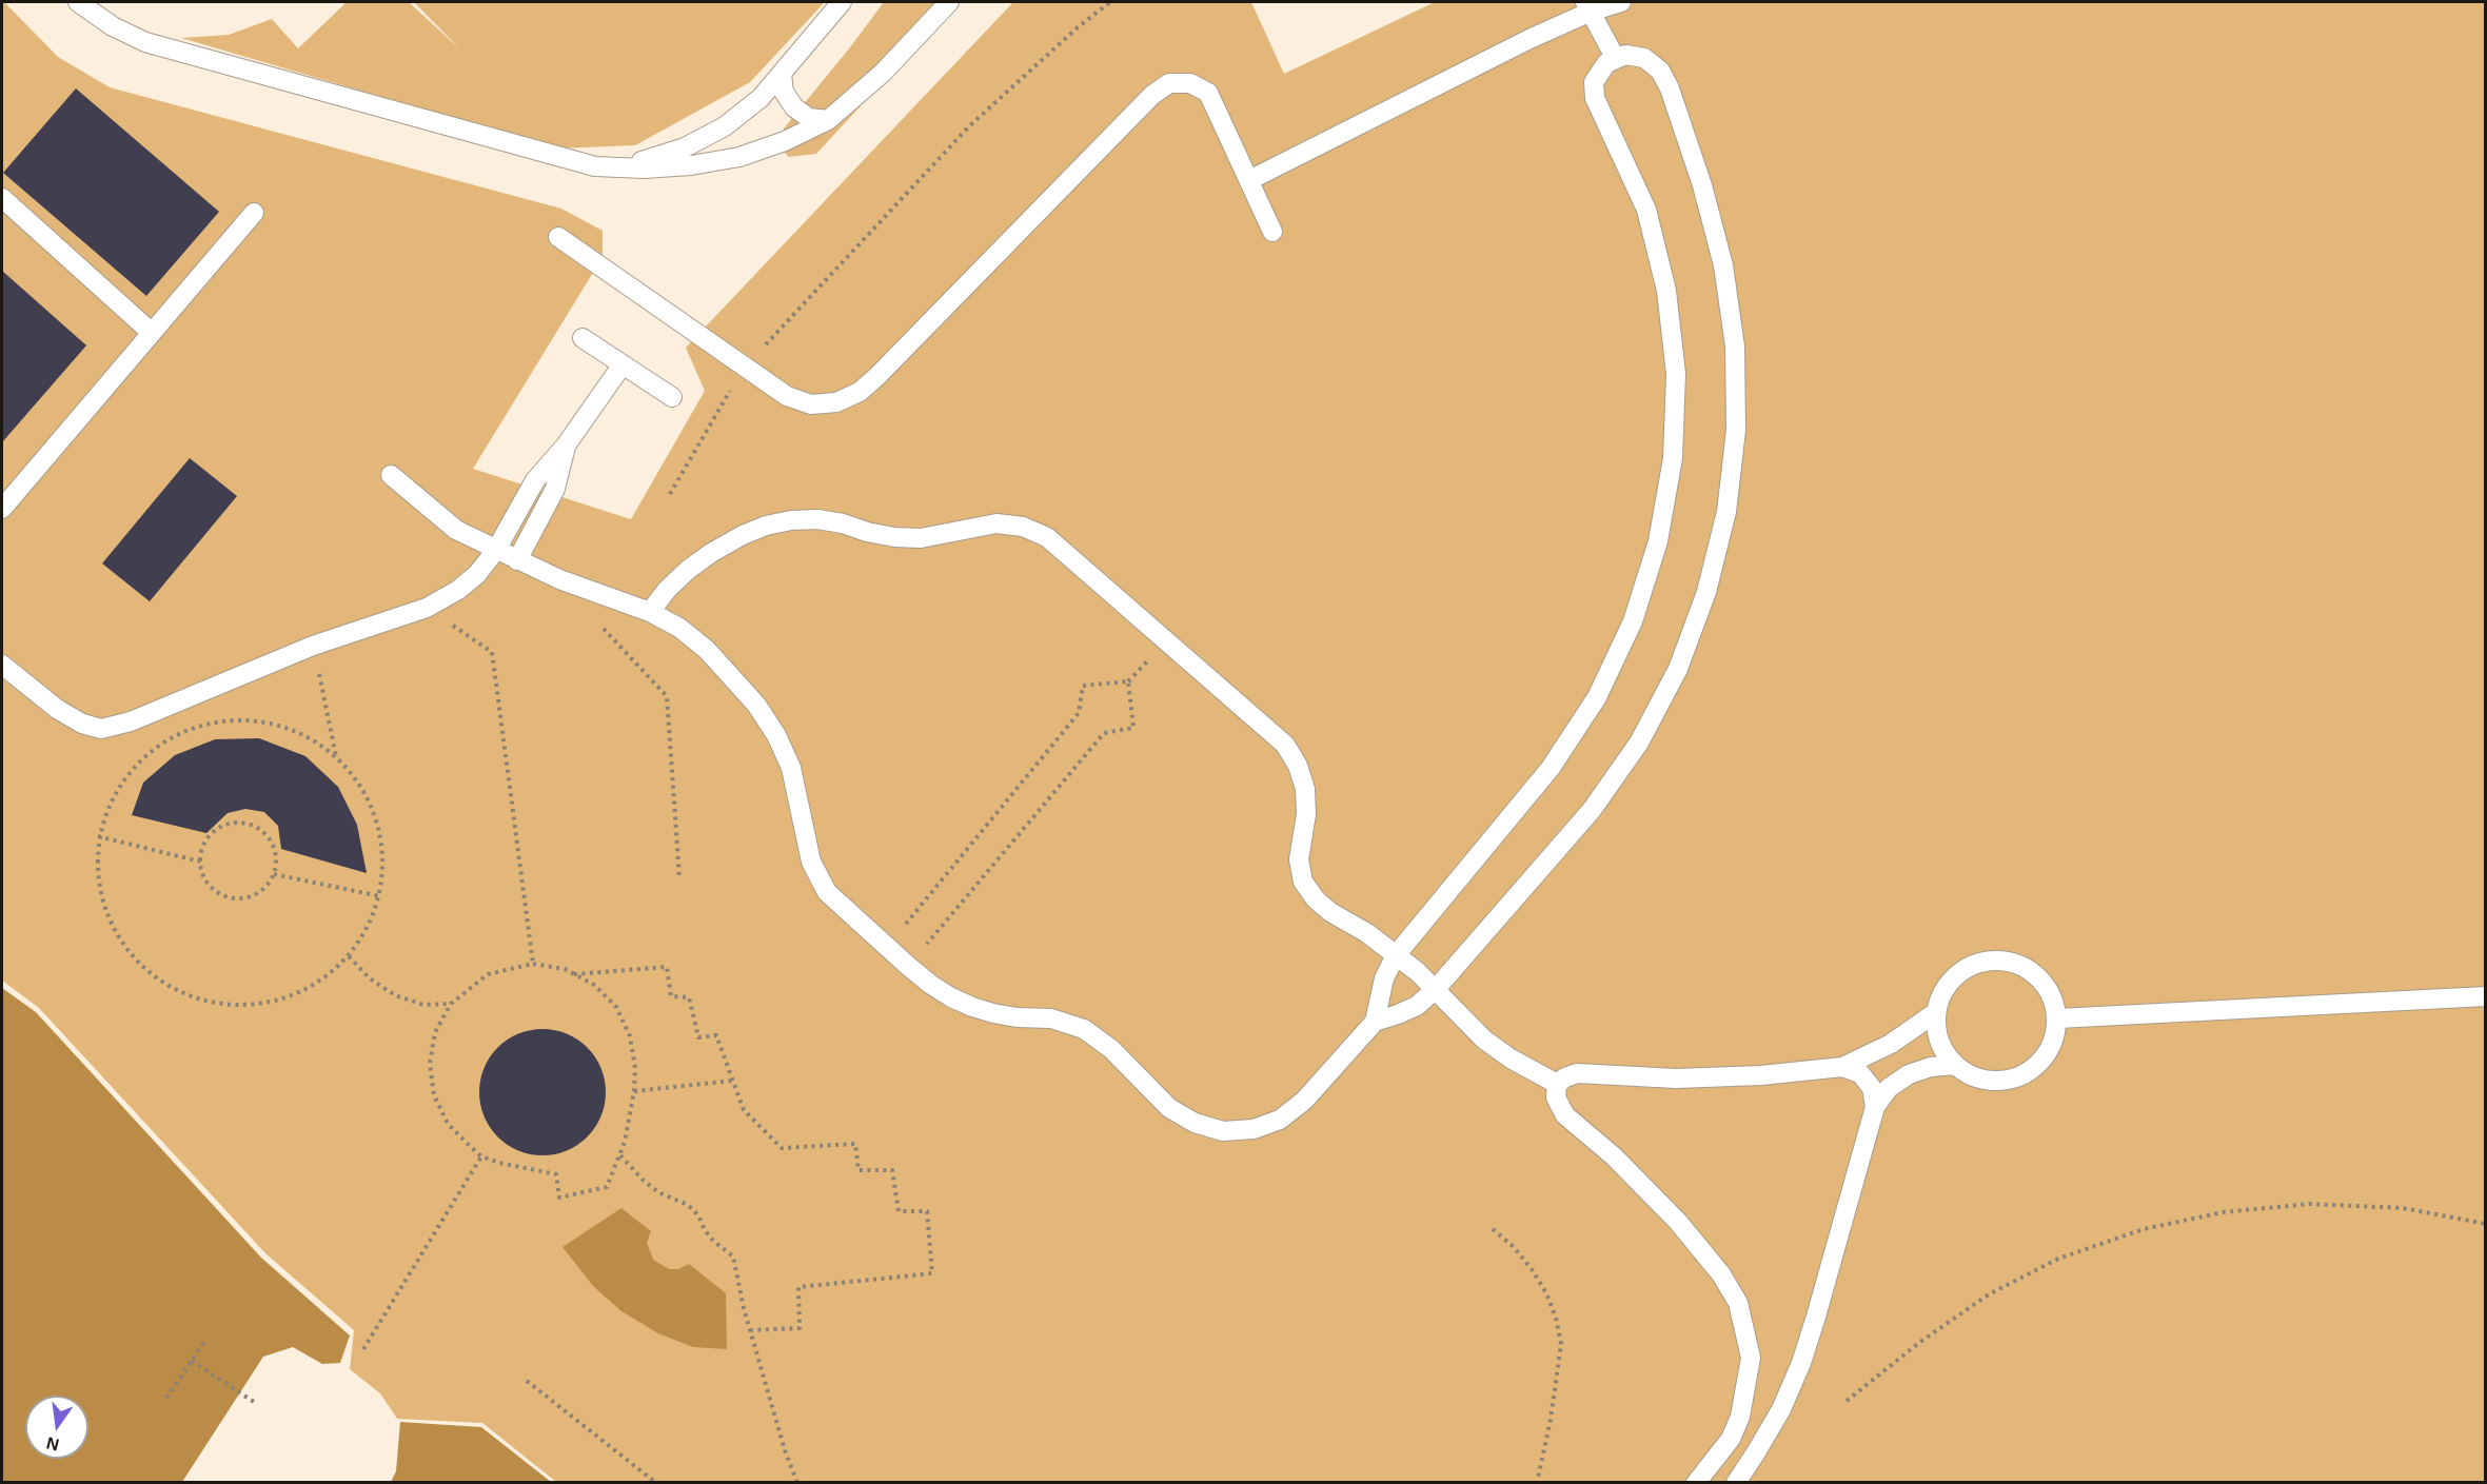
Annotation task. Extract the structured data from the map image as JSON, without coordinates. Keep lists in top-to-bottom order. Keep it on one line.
{"north":"bottom"}
